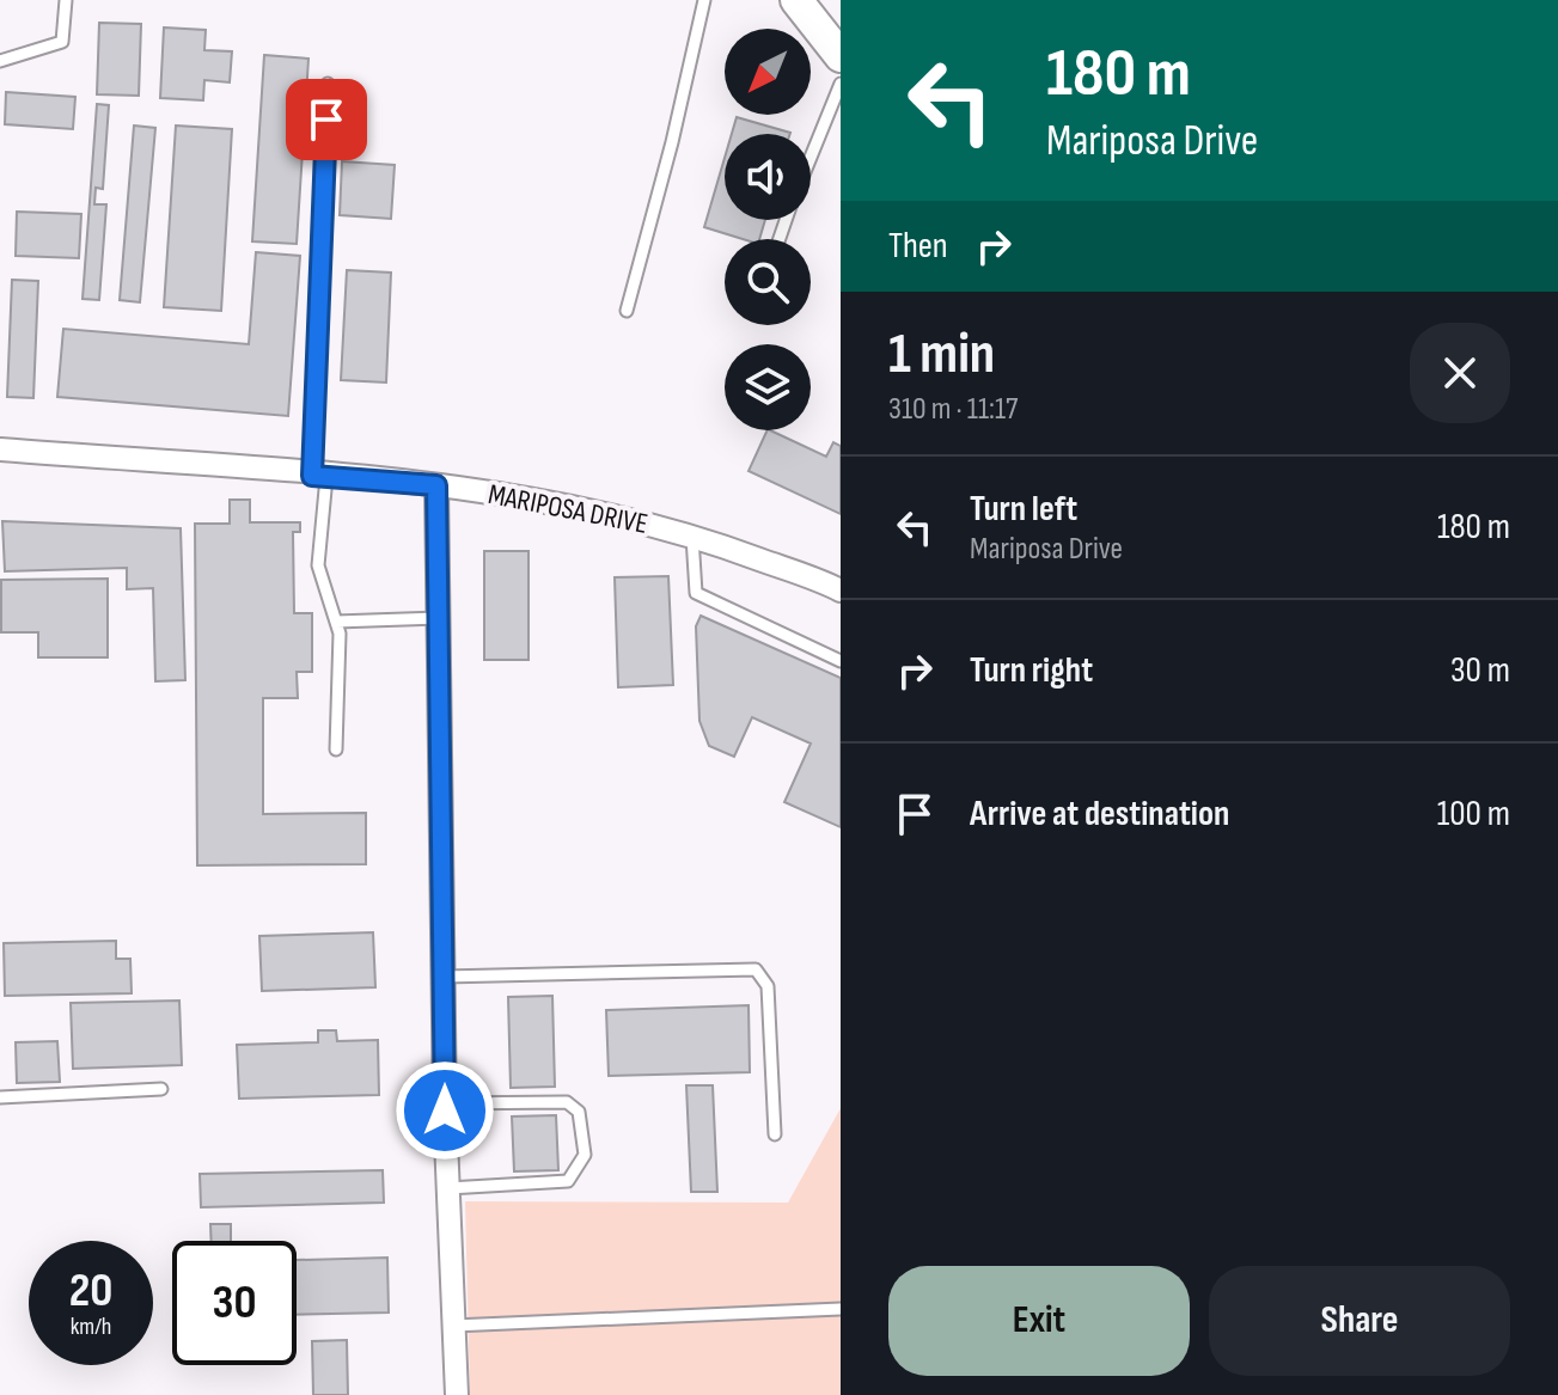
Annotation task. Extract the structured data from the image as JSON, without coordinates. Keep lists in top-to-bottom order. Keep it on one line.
{"streets":{"street":["MARIPOSA DRIVE"]},"north":"bottom left","page":{"turn":["180 m","Mariposa Drive"],"then":"Then","heading":["1 min","310 m · 11:17"],"list":[{"name":"Turn left","note":"Mariposa Drive","value":"180 m"},{"name":"Turn right","value":"30 m"},{"name":"Arrive at destination","value":"100 m"}],"speed":"20 km/h","limit":"30","buttons":["Exit","Share"]}}
